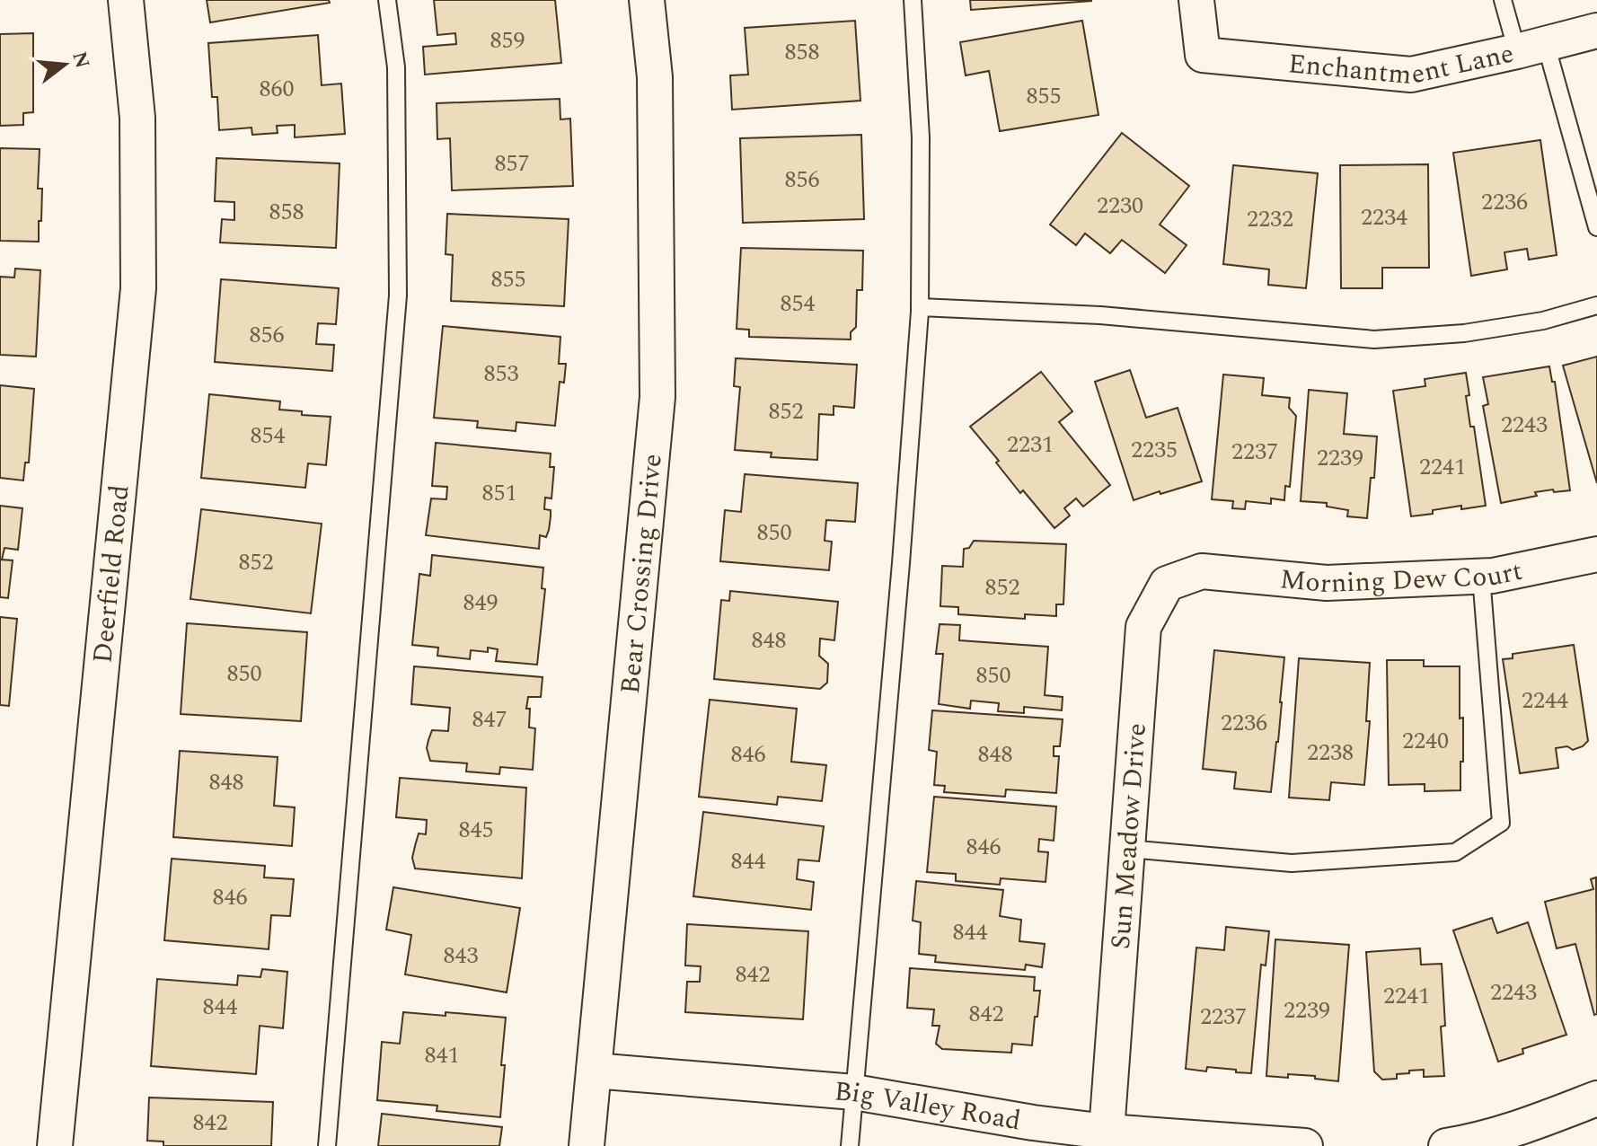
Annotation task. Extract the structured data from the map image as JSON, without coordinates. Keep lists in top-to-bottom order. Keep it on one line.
{"streets":{"street":["Enchantment Lane","Morning Dew Court","Deerfield Road","Bear Crossing Drive","Sun Meadow Drive","Big Valley Road"]},"crossings":[["Morning Dew Court","Sun Meadow Drive"],["Bear Crossing Drive","Big Valley Road"],["Sun Meadow Drive","Big Valley Road"]],"house_numbers":["859","858","860","855","857","856","2236","2230","858","2234","2232","855","854","856","853","852","2243","854","2231","2235","2237","2239","2241","851","850","852","852","849","848","850","850","2244","847","2236","2240","2238","846","848","848","845","846","844","846","844","843","842","2243","2241","844","2239","842","2237","841","842"],"north":"right"}
